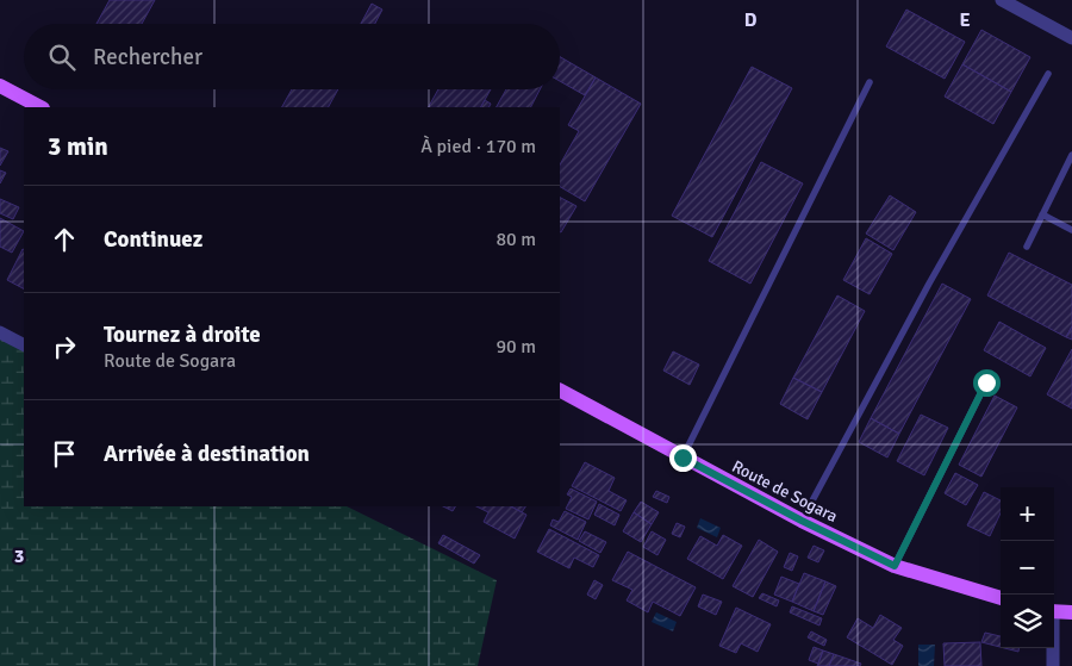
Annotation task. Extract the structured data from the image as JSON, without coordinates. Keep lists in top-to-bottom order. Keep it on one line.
{"streets":{"main road":["Route de Sogara"]},"page":{"search":"Rechercher","heading":["3 min","À pied · 170 m"],"list":[["Continuez","80 m"],["Tournez à droite","Route de Sogara","90 m"],"Arrivée à destination"],"map_buttons":["+","−"]},"grid":{"columns":["D","E"],"rows":["3"]}}
